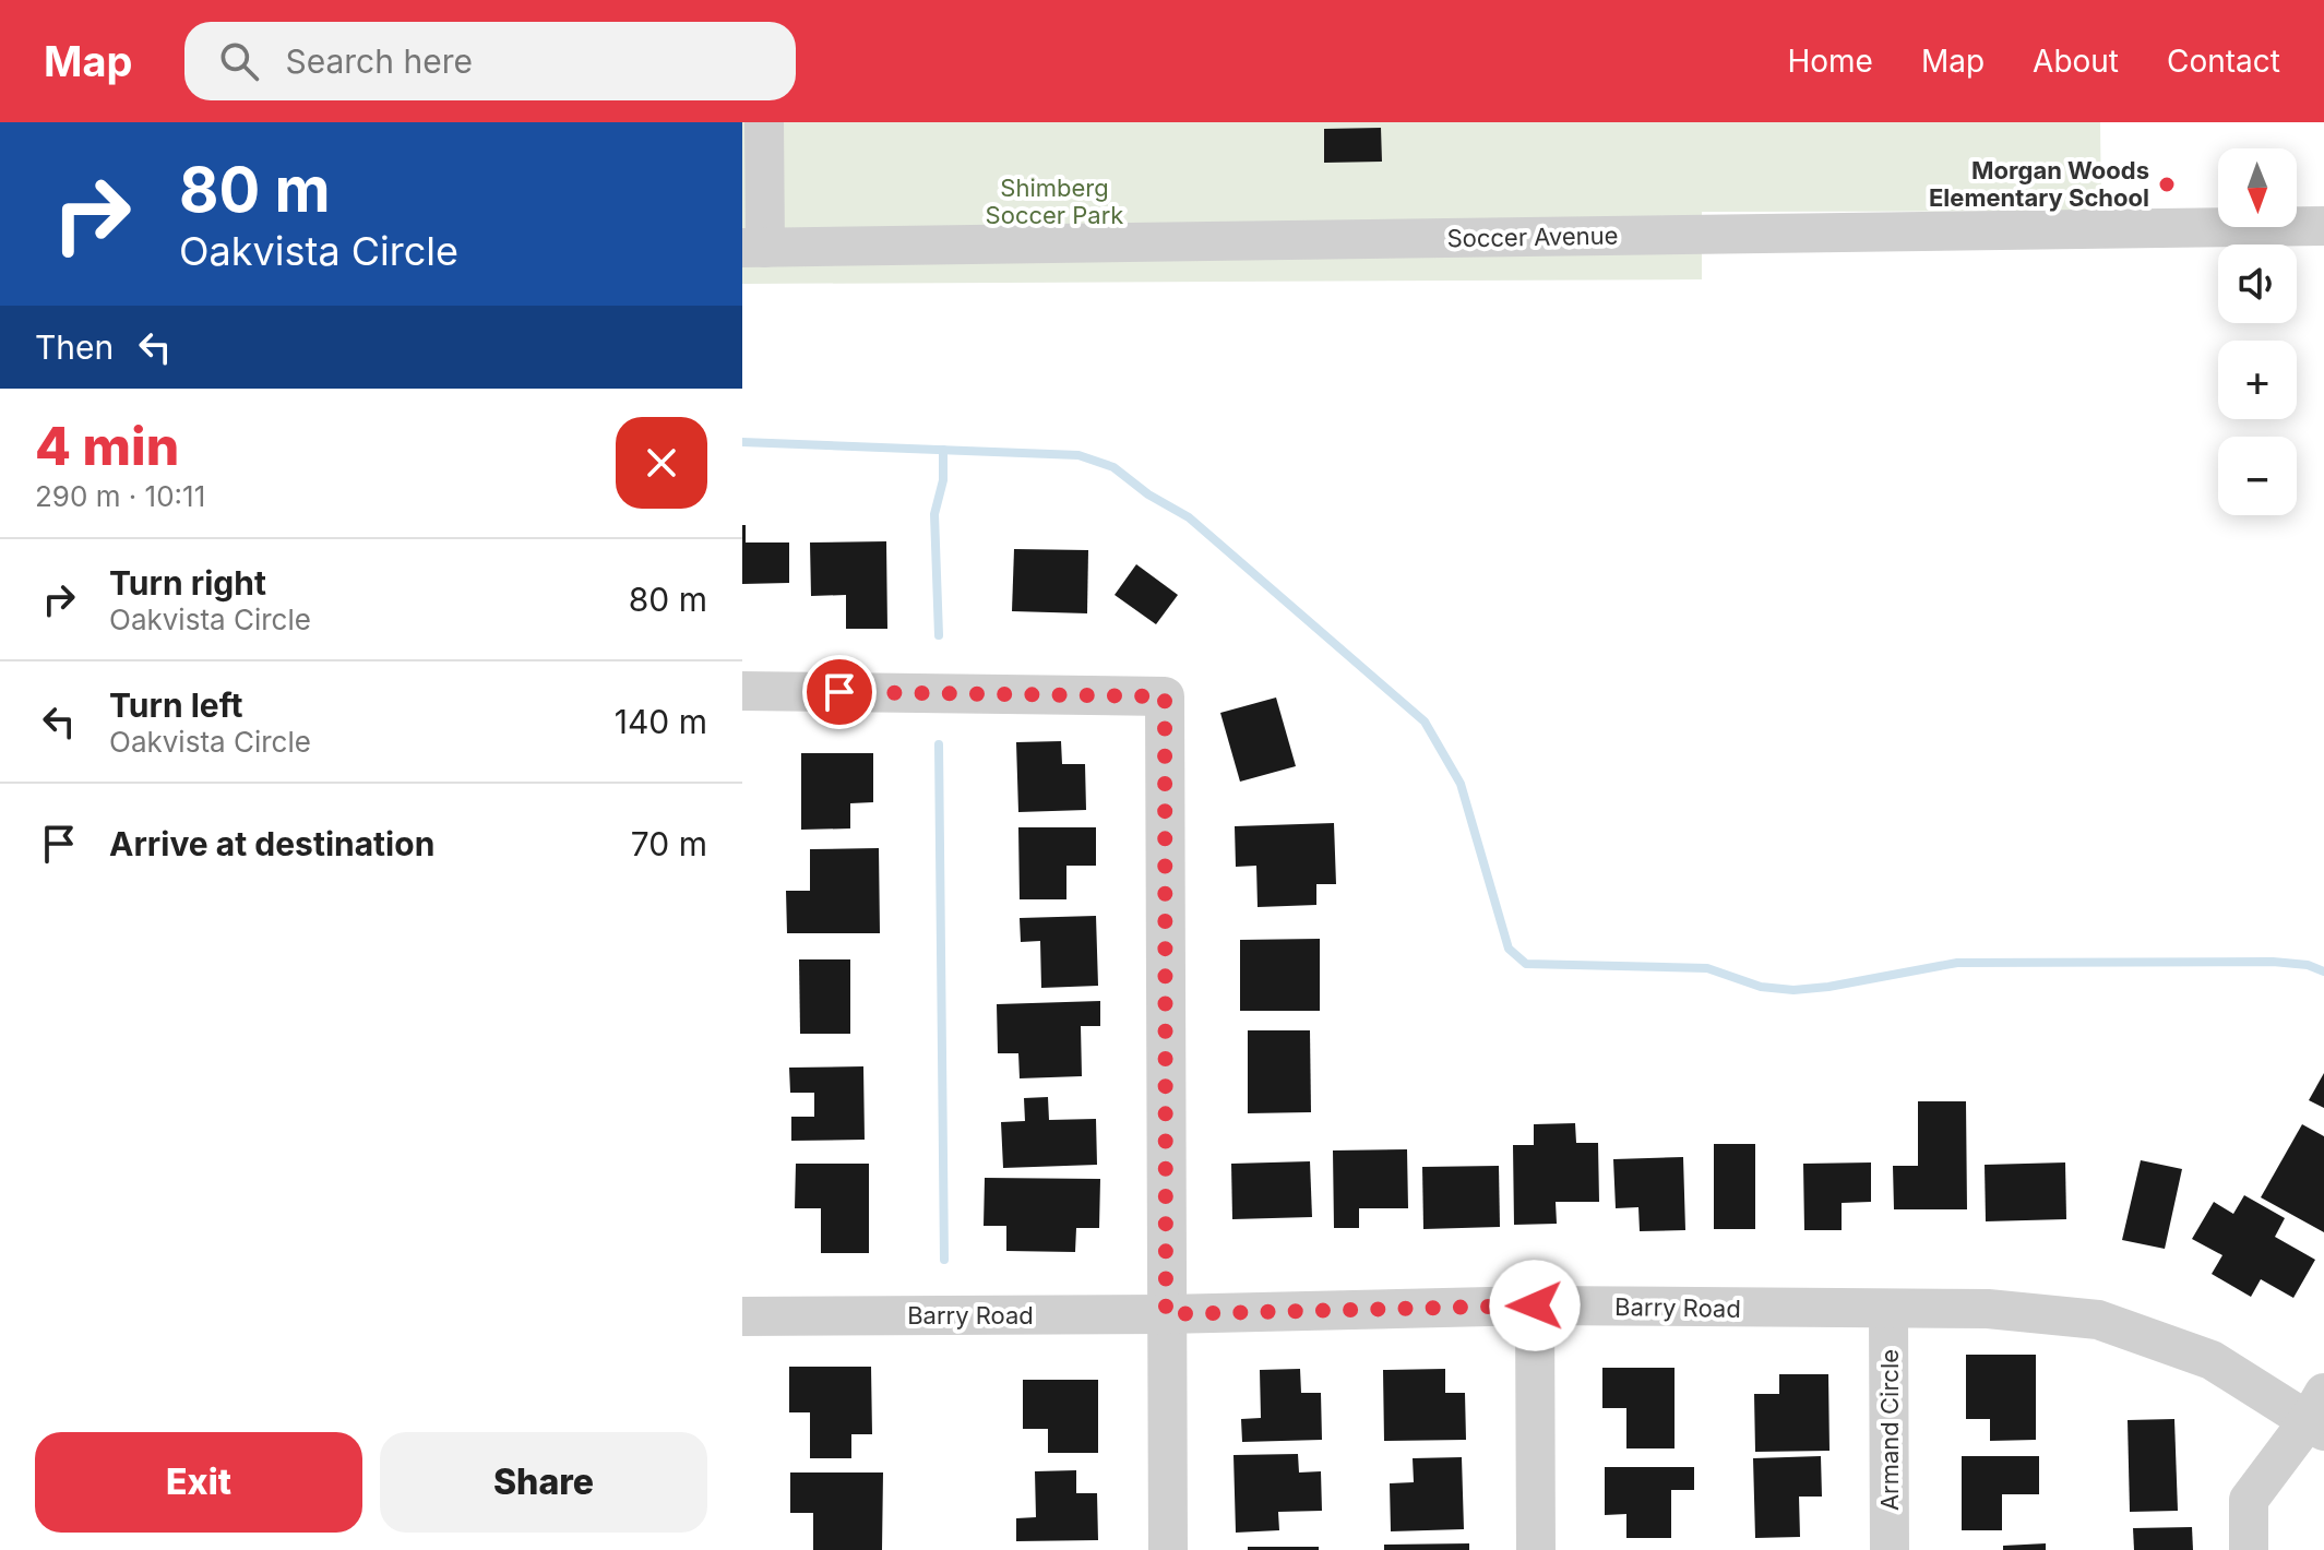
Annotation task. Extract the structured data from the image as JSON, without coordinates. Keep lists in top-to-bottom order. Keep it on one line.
{"streets":{"street":["Soccer Avenue","Barry Road","Armand Circle"]},"crossings":[["Barry Road","Armand Circle"]],"parks":["Shimberg Soccer Park"],"places":["Morgan Woods Elementary School"],"north":"bottom","page":{"header":"Map","search":"Search here","nav":["Home","Map","About","Contact"],"turn":["80 m","Oakvista Circle"],"map_buttons":["+","−"],"then":"Then","heading":["4 min","290 m · 10:11"],"list":[{"name":"Turn right","note":"Oakvista Circle","value":"80 m"},{"name":"Turn left","note":"Oakvista Circle","value":"140 m"},{"name":"Arrive at destination","value":"70 m"}],"buttons":["Exit","Share"]}}
